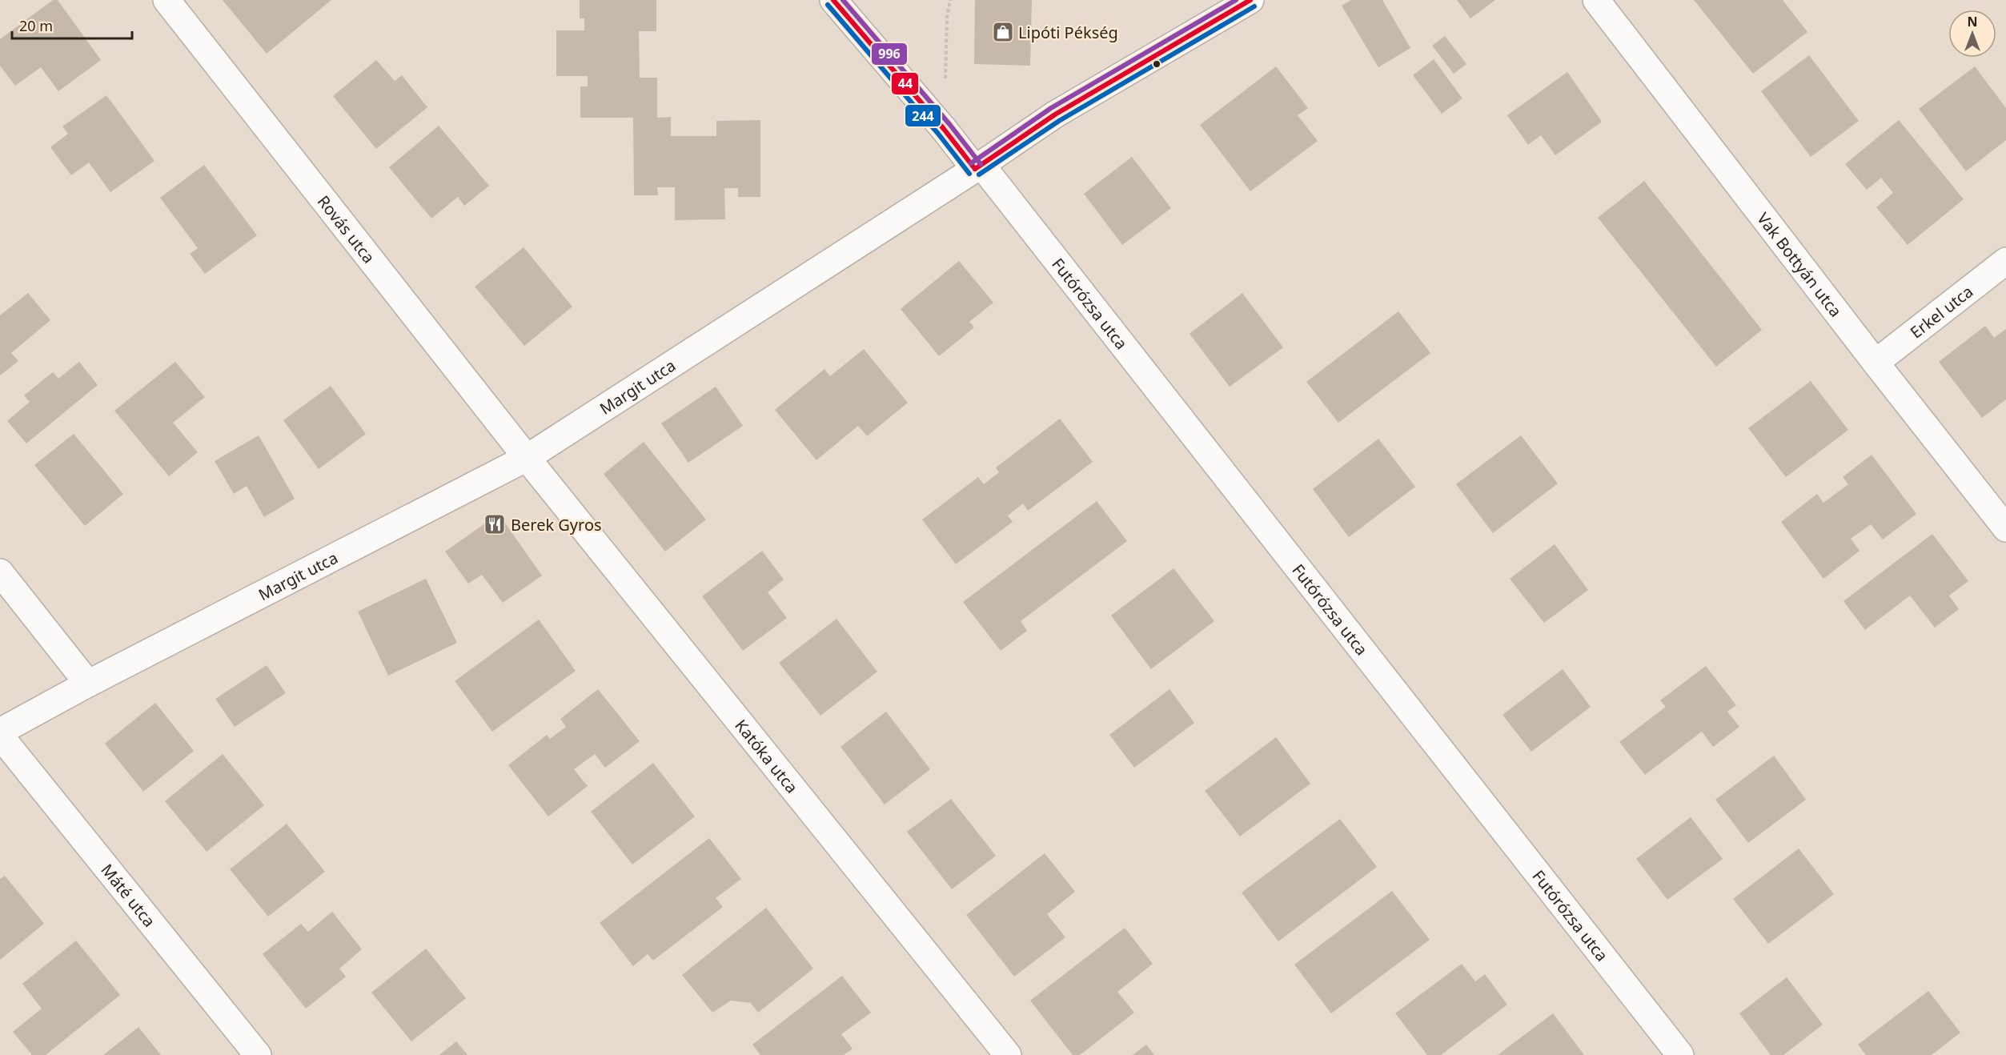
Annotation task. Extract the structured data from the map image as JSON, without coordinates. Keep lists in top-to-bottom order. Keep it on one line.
{"streets":{"street":["Rovás utca","Vak Bottyán utca","Futórózsa utca","Erkel utca","Margit utca","Katóka utca","Máté utca"]},"crossings":[["Rovás utca","Margit utca"],["Rovás utca","Katóka utca"],["Vak Bottyán utca","Erkel utca"],["Futórózsa utca","Margit utca"],["Margit utca","Katóka utca"]],"places":{"shop":["Lipóti Pékség"],"restaurant":["Berek Gyros"]},"lines":["transit line 44","transit line 996","transit line 244"],"scale_bar":"20 m","north":"top"}
